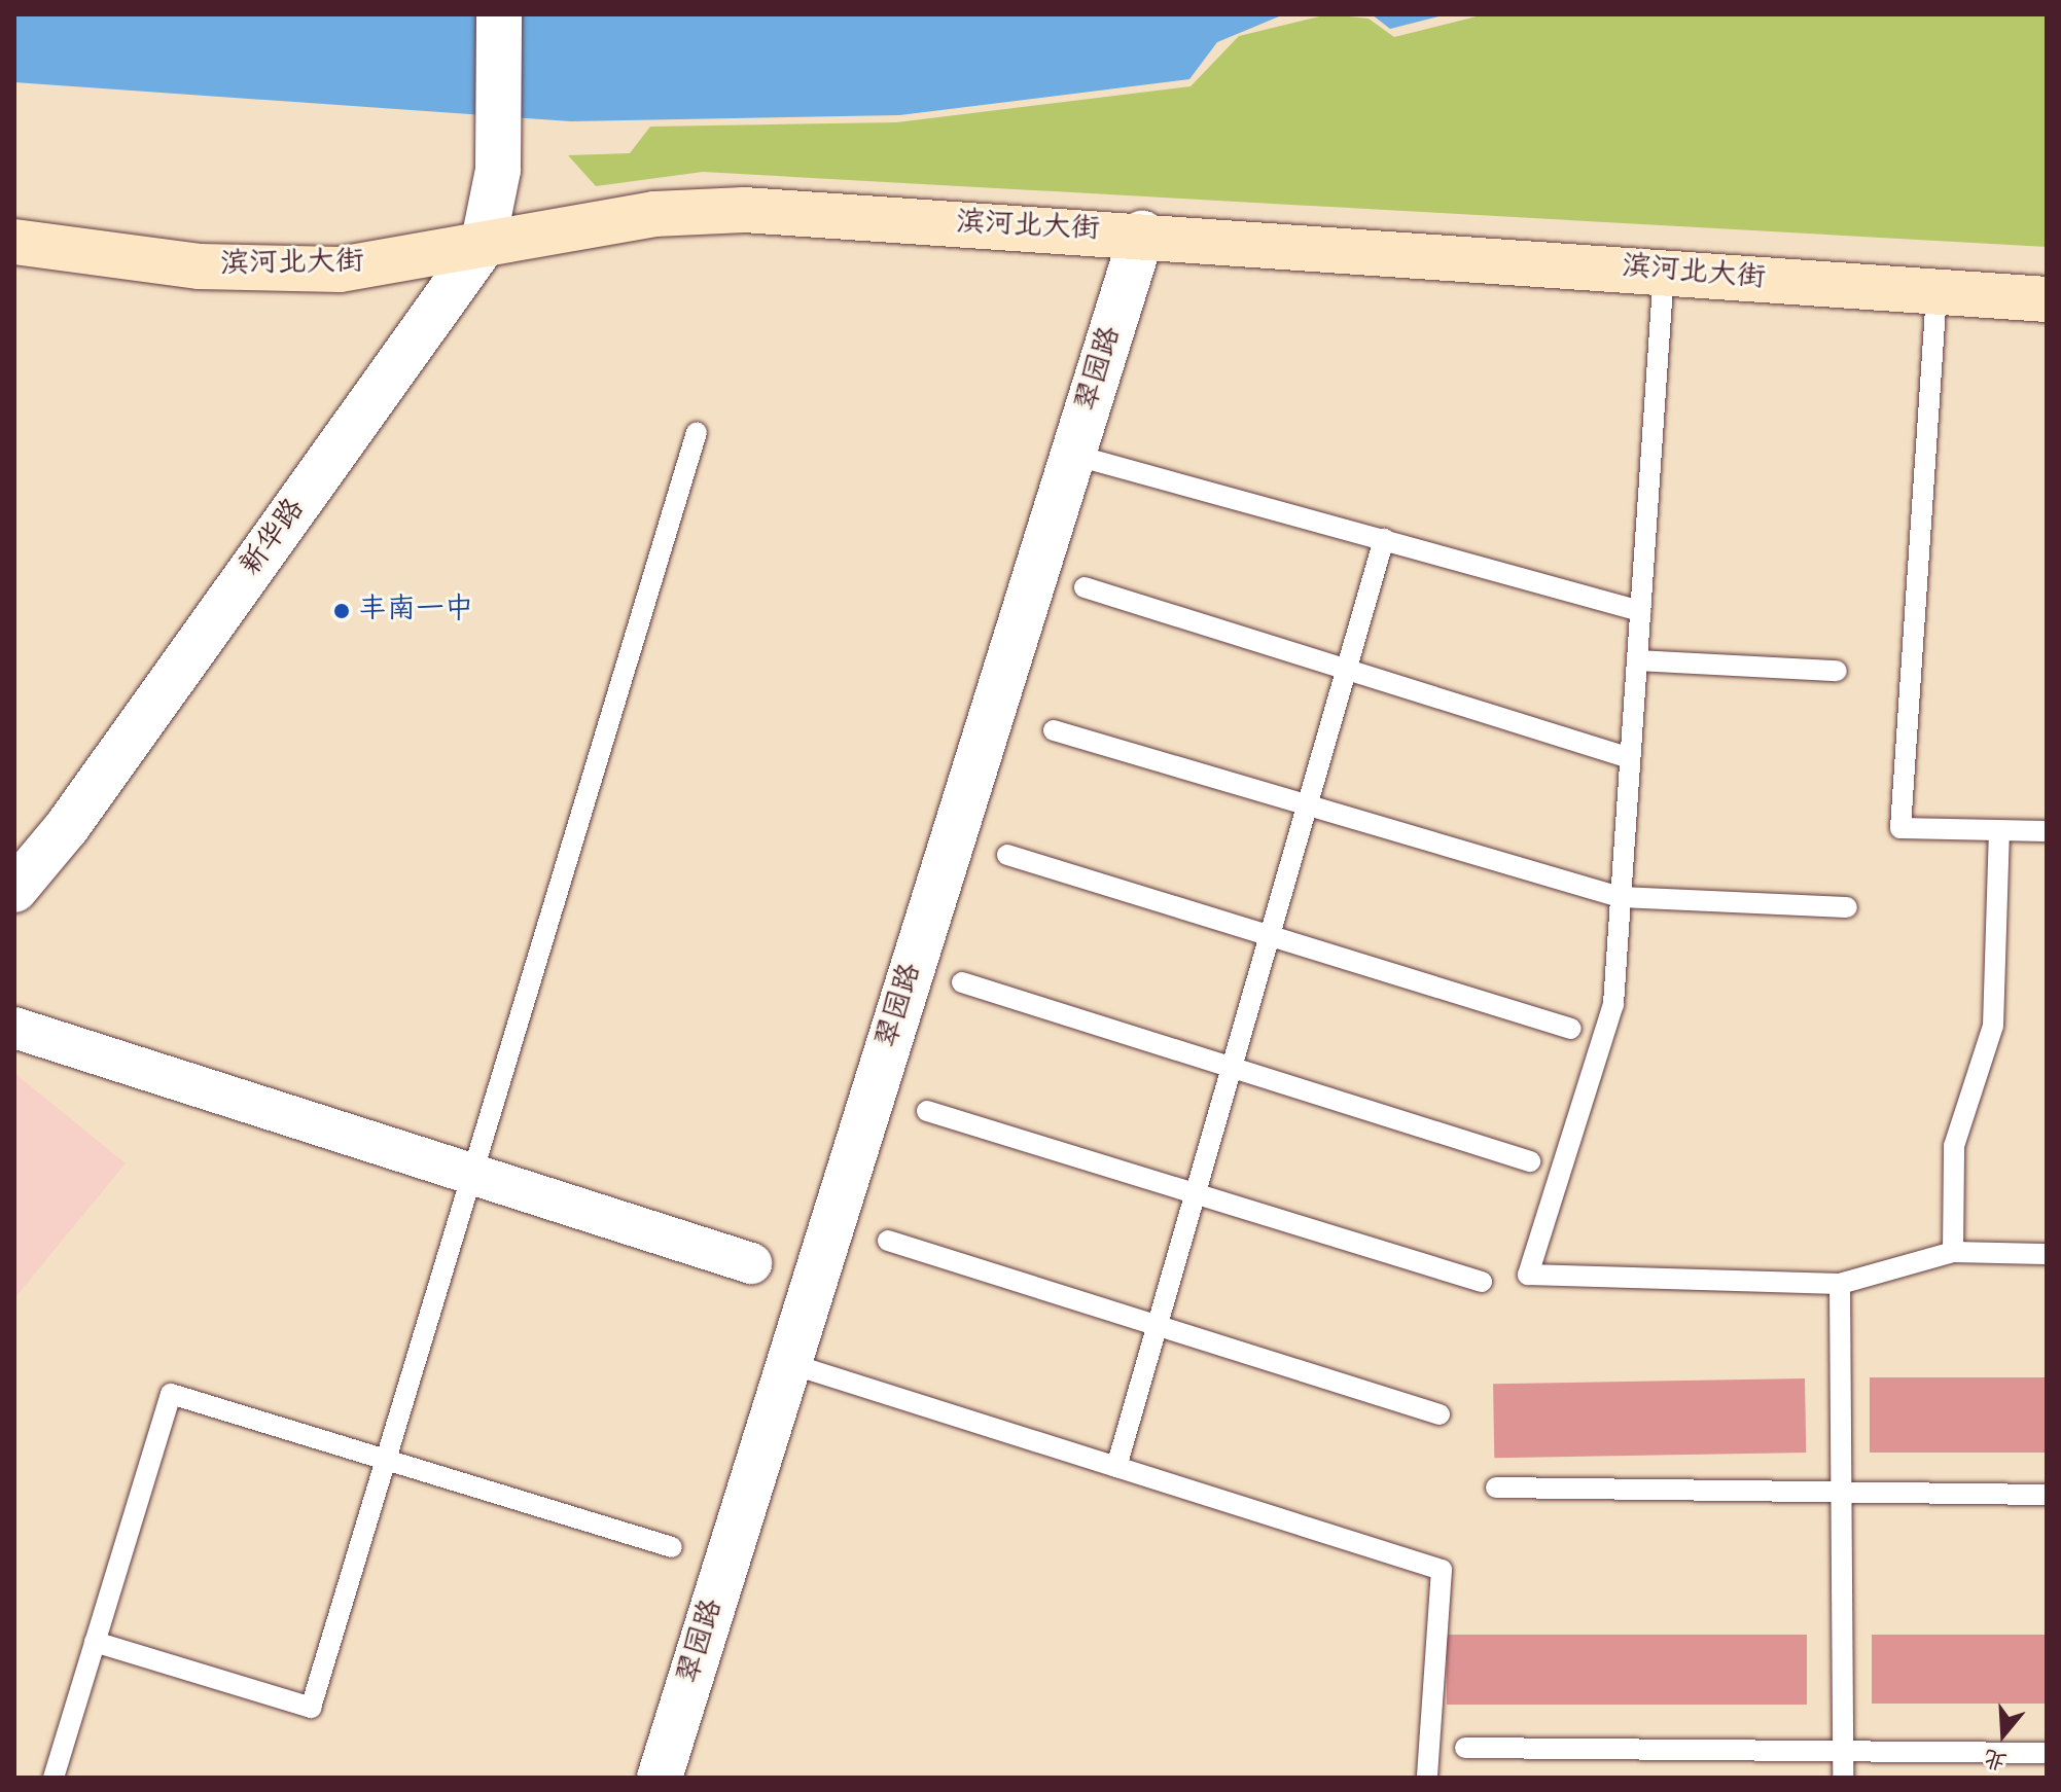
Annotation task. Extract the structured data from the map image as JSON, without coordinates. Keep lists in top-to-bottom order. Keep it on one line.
{"streets":{"main road":["滨河北大街"],"street":["翠园路","新华路"]},"crossings":[["滨河北大街","翠园路"],["滨河北大街","新华路"]],"places":["丰南一中"],"north":"bottom"}
